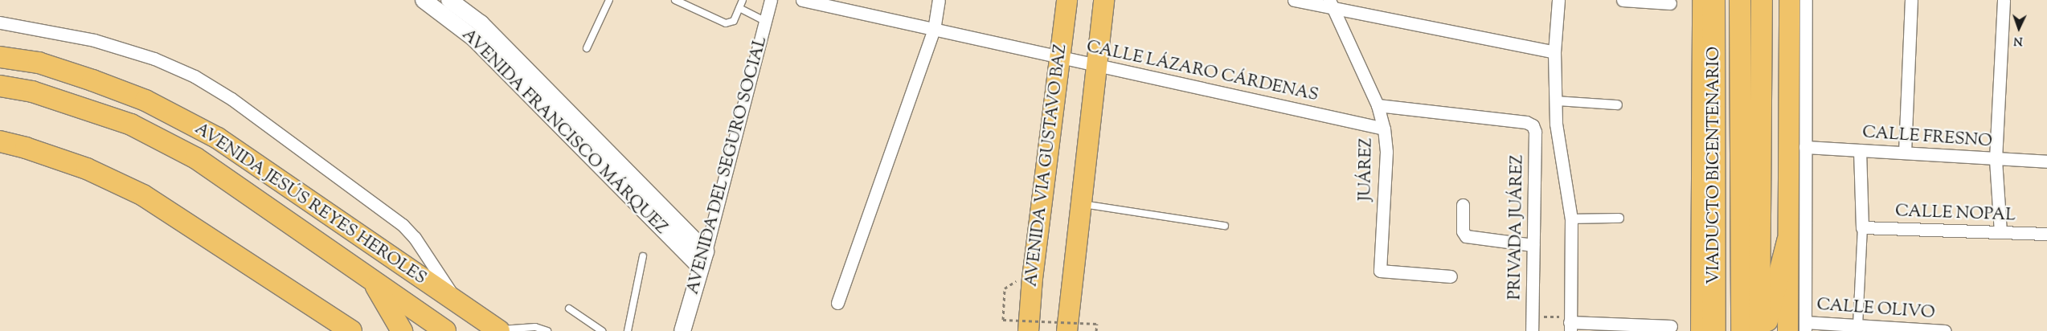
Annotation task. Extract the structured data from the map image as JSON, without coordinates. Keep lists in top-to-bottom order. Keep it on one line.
{"streets":{"highway":["VIADUCTO BICENTENARIO","AVENIDA JESÚS REYES HEROLES"],"main road":["AVENIDA VIA GUSTAVO BAZ"],"street":["CALLE LÁZARO CÁRDENAS","AVENIDA FRANCISCO MÁRQUEZ","CALLE FRESNO","AVENIDA DEL SEGURO SOCIAL","JUÁREZ","CALLE NOPAL","PRIVADA JUÁREZ","CALLE OLIVO"]},"crossings":[["CALLE LÁZARO CÁRDENAS","AVENIDA VIA GUSTAVO BAZ"],["CALLE LÁZARO CÁRDENAS","JUÁREZ"],["AVENIDA FRANCISCO MÁRQUEZ","AVENIDA DEL SEGURO SOCIAL"],["JUÁREZ","PRIVADA JUÁREZ"]],"north":"bottom"}
